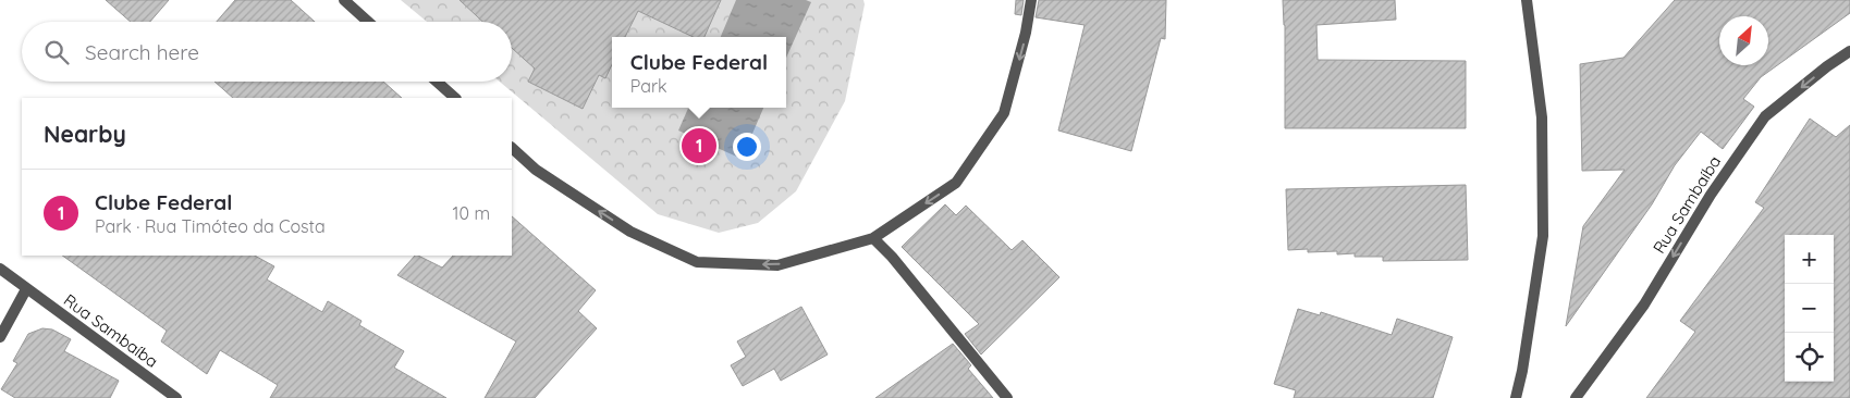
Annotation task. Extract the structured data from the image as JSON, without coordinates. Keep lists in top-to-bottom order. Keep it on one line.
{"streets":{"street":["Rua Sambaíba"]},"one_way":["Rua Sambaíba"],"north":"top right","page":{"search":"Search here","popup":["Clube Federal","Park"],"heading":"Nearby","pins":"1","list":[{"mark":"1","name":"Clube Federal","note":"Park · Rua Timóteo da Costa","value":"10 m"}],"map_buttons":["+","−"]}}
